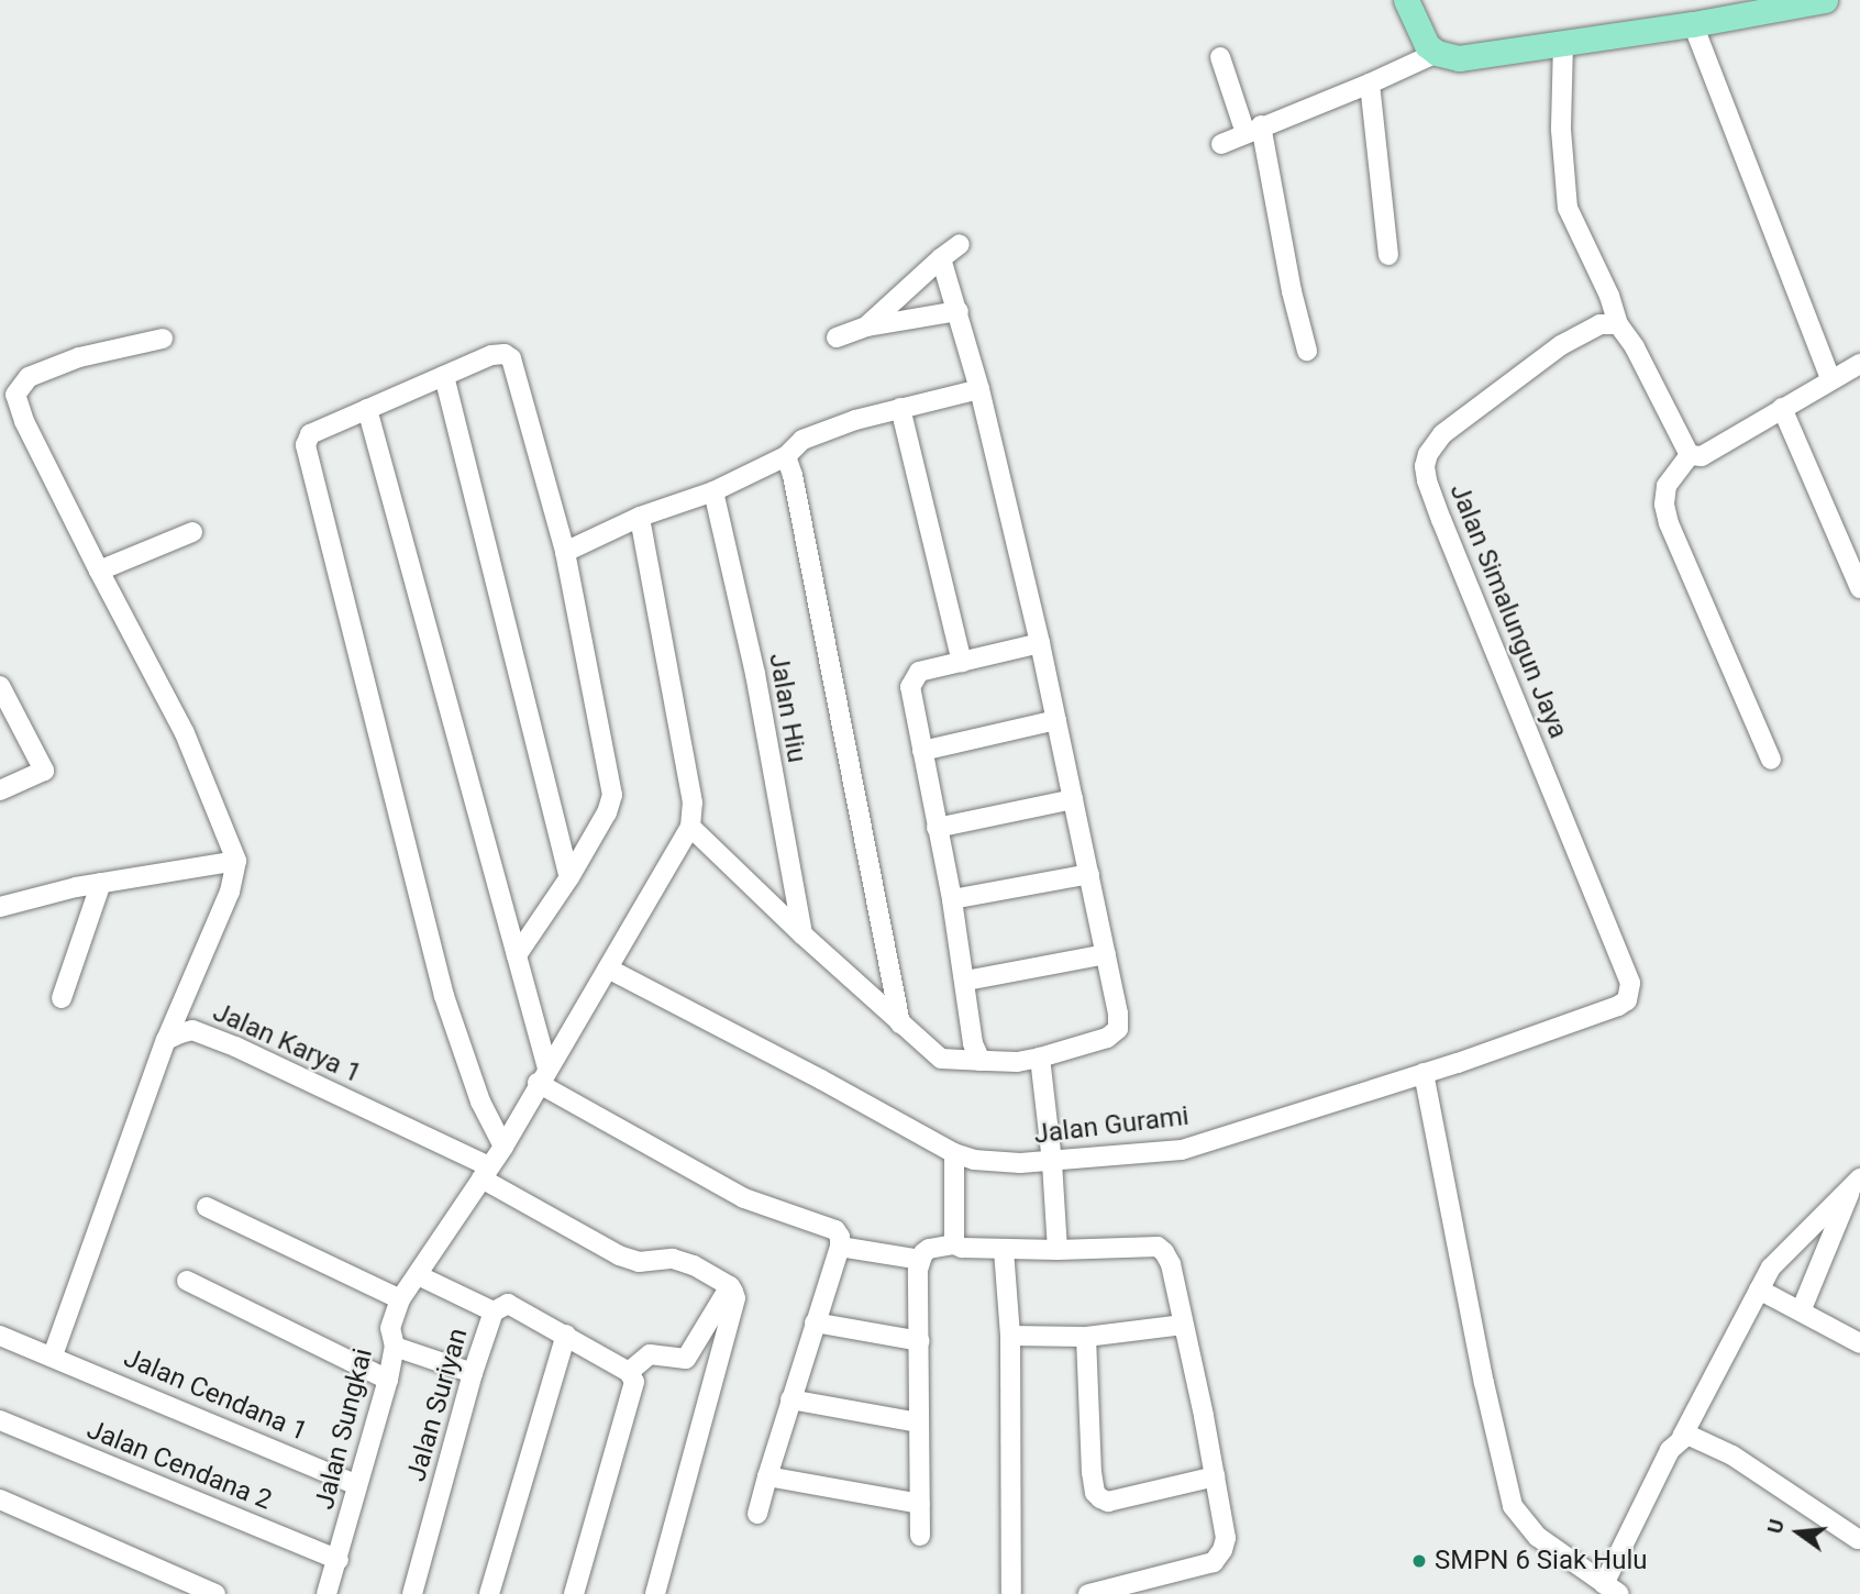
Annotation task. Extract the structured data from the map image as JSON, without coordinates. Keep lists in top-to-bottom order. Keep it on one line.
{"streets":{"street":["Jalan Simalungun Jaya","Jalan Hiu","Jalan Karya 1","Jalan Gurami","Jalan Cendana 1","Jalan Suriyan","Jalan Sungkai","Jalan Cendana 2"]},"crossings":[["Jalan Simalungun Jaya","Jalan Gurami"],["Jalan Karya 1","Jalan Sungkai"],["Jalan Cendana 1","Jalan Sungkai"],["Jalan Sungkai","Jalan Cendana 2"]],"places":["SMPN 6 Siak Hulu"],"north":"left"}
